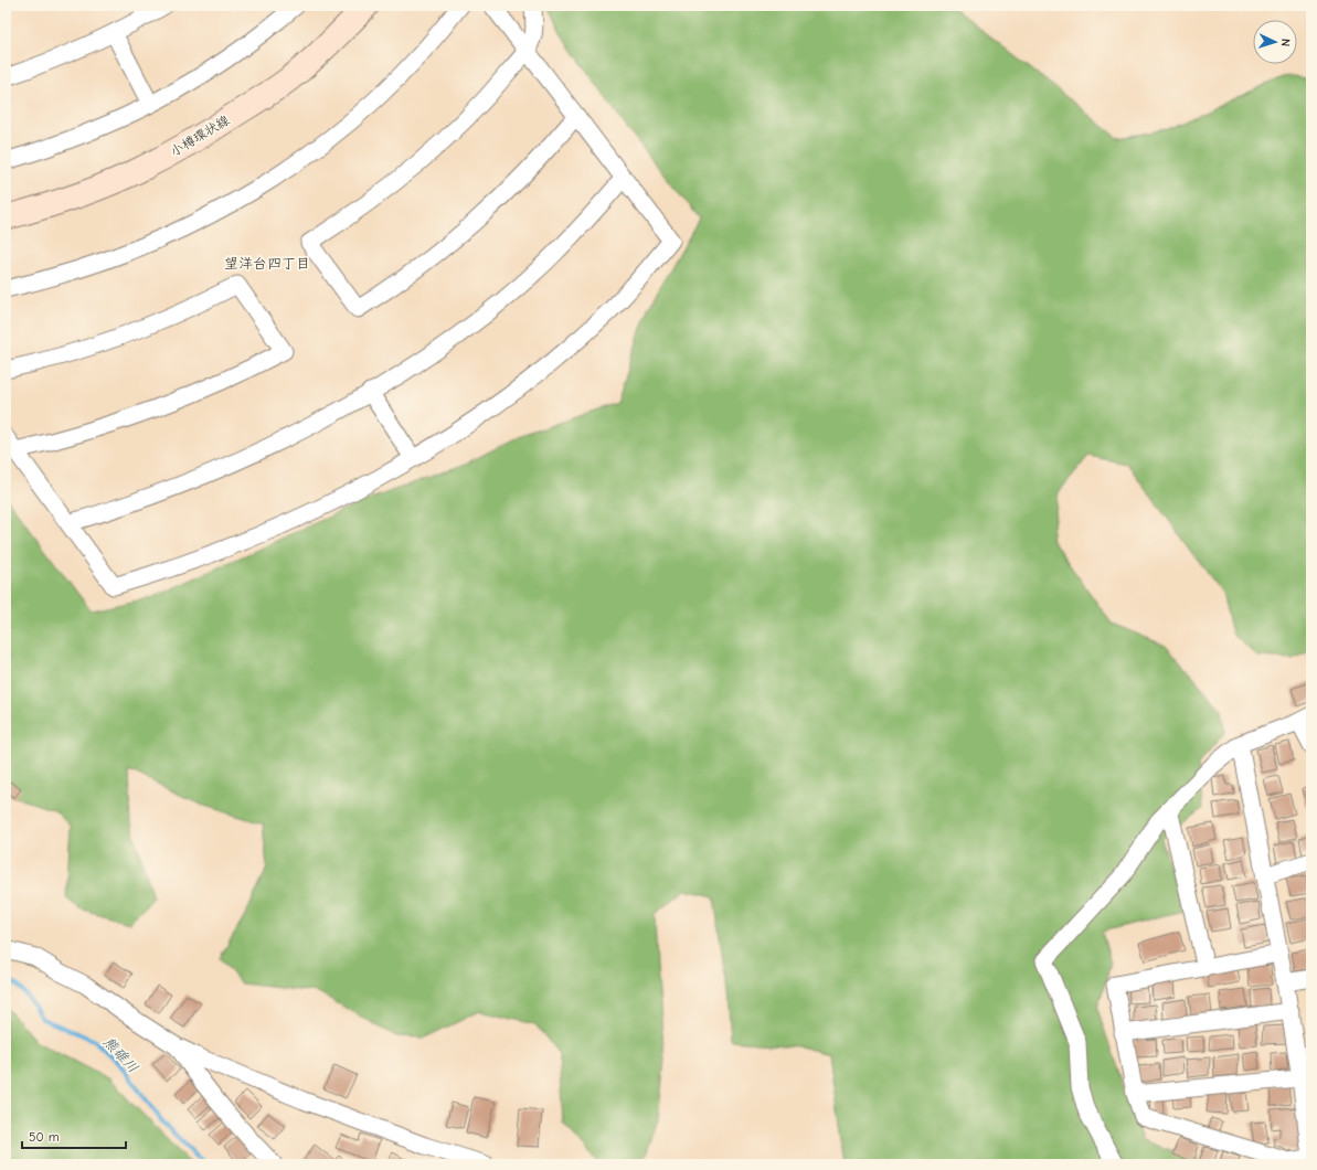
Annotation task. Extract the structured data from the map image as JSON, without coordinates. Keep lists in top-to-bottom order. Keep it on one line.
{"streets":{"main road":["小樽環状線"]},"districts":["望洋台四丁目"],"water":["熊碓川"],"scale_bar":"50 m","north":"right"}
